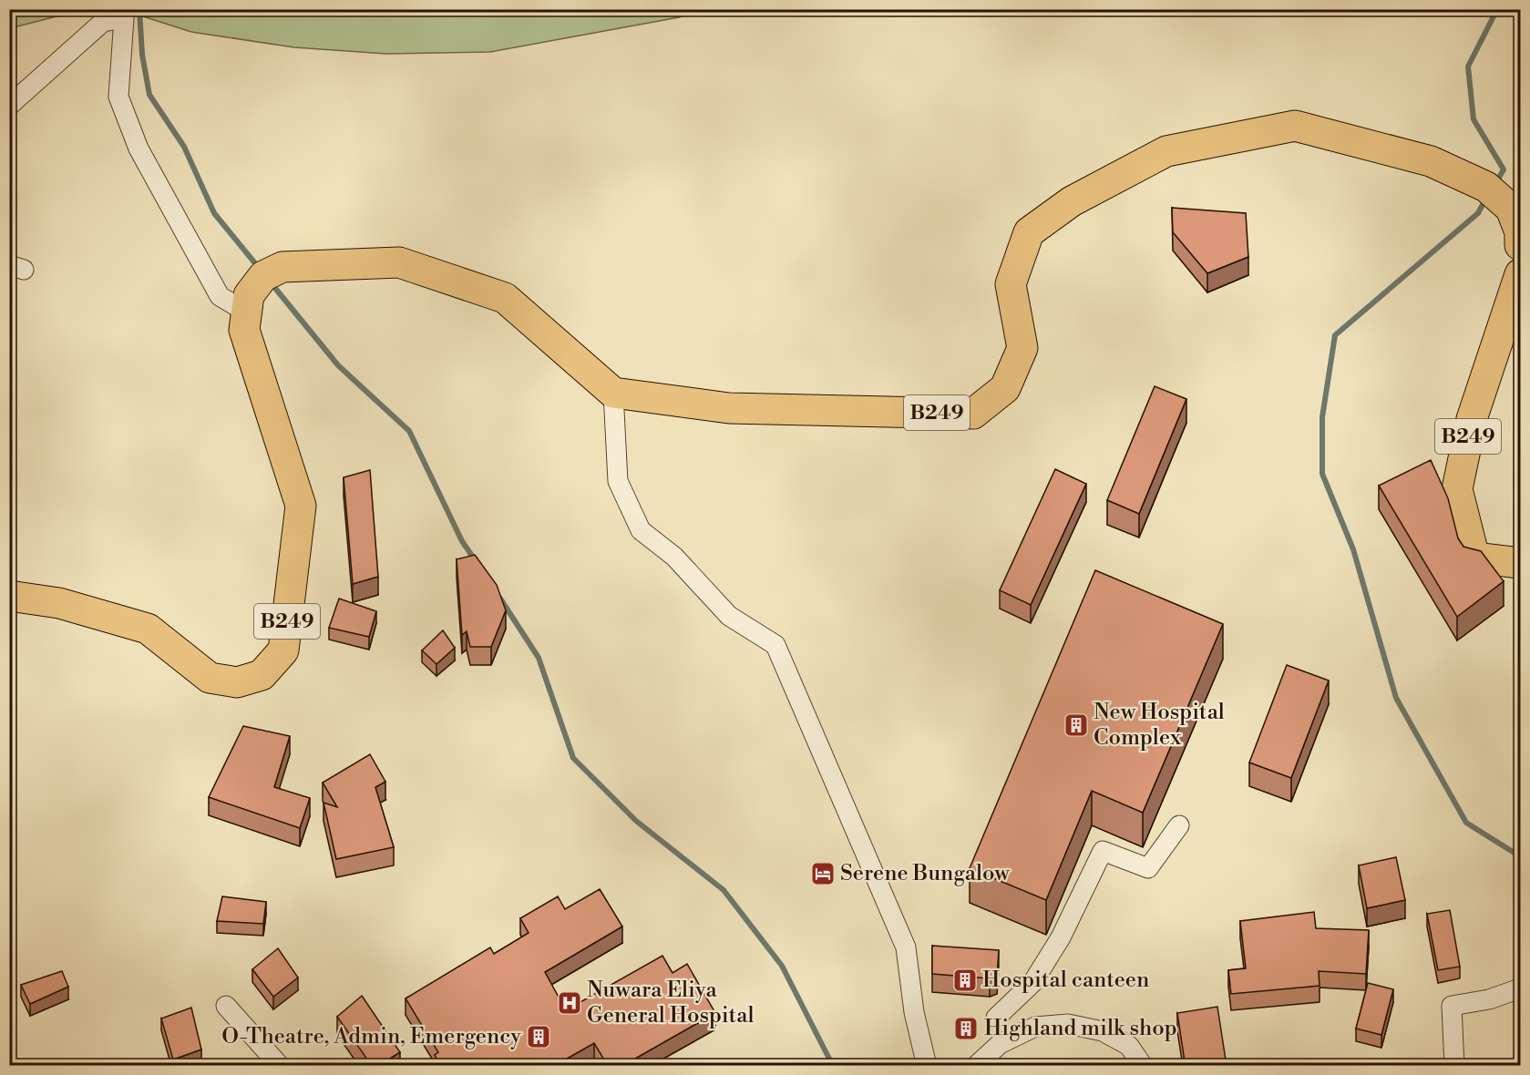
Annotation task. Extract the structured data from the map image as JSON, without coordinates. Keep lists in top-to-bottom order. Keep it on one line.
{"streets":{"main road":["B249"]},"places":{"building":["New Hospital Complex","Hospital canteen","Highland milk shop","O-Theatre, Admin, Emergency"],"hotel":["Serene Bungalow"],"hospital":["Nuwara Eliya General Hospital"]}}
